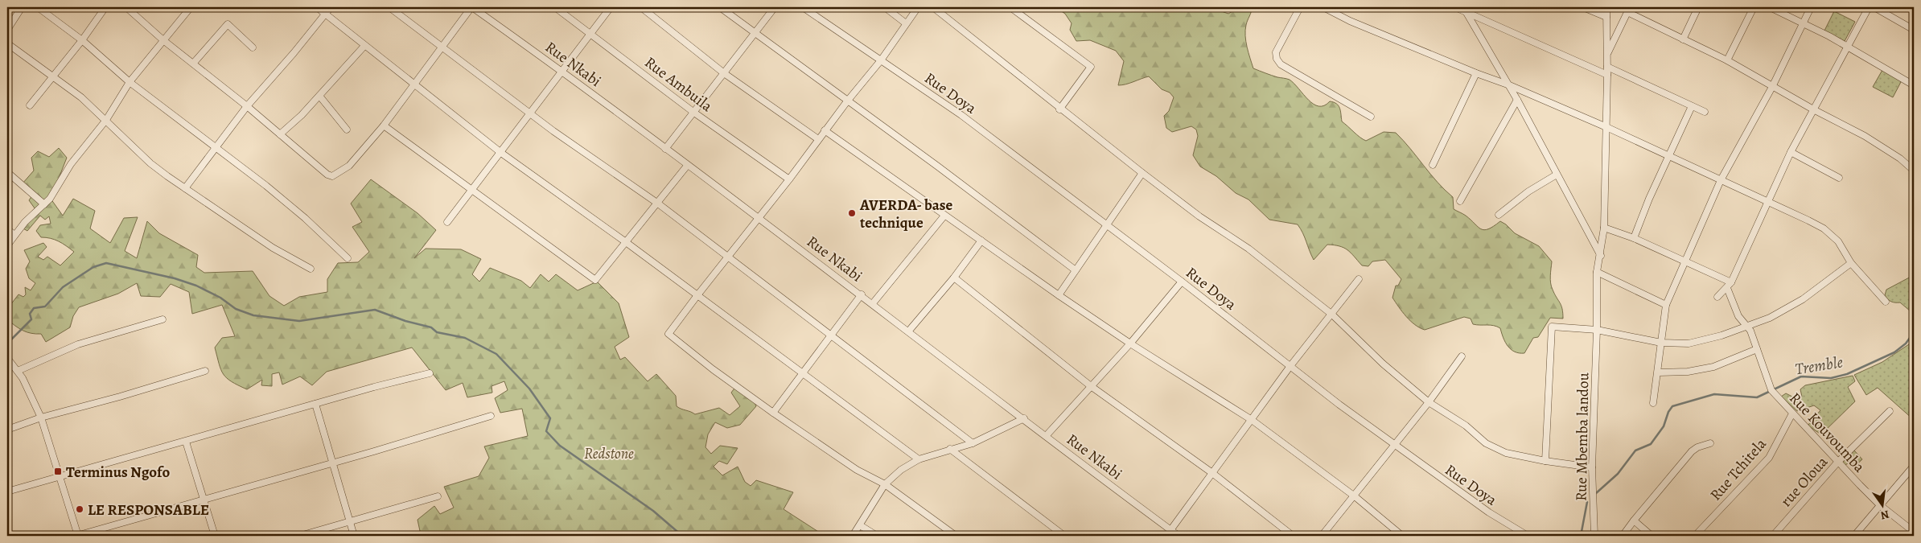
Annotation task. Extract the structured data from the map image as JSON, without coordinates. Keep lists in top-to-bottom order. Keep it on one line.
{"streets":{"street":["Rue Nkabi","Rue Ambuila","Rue Doya","Rue Kouvoumba","Rue Mbemba landou","Rue Tchitela","rue Oloua"]},"crossings":[["Rue Kouvoumba","Rue Tchitela"],["Rue Kouvoumba","rue Oloua"]],"water":["Tremble"],"parks":["Redstone"],"places":{"other":["AVERDA- base technique","LE RESPONSABLE"],"transit":["Terminus Ngofo"]},"north":"bottom"}
